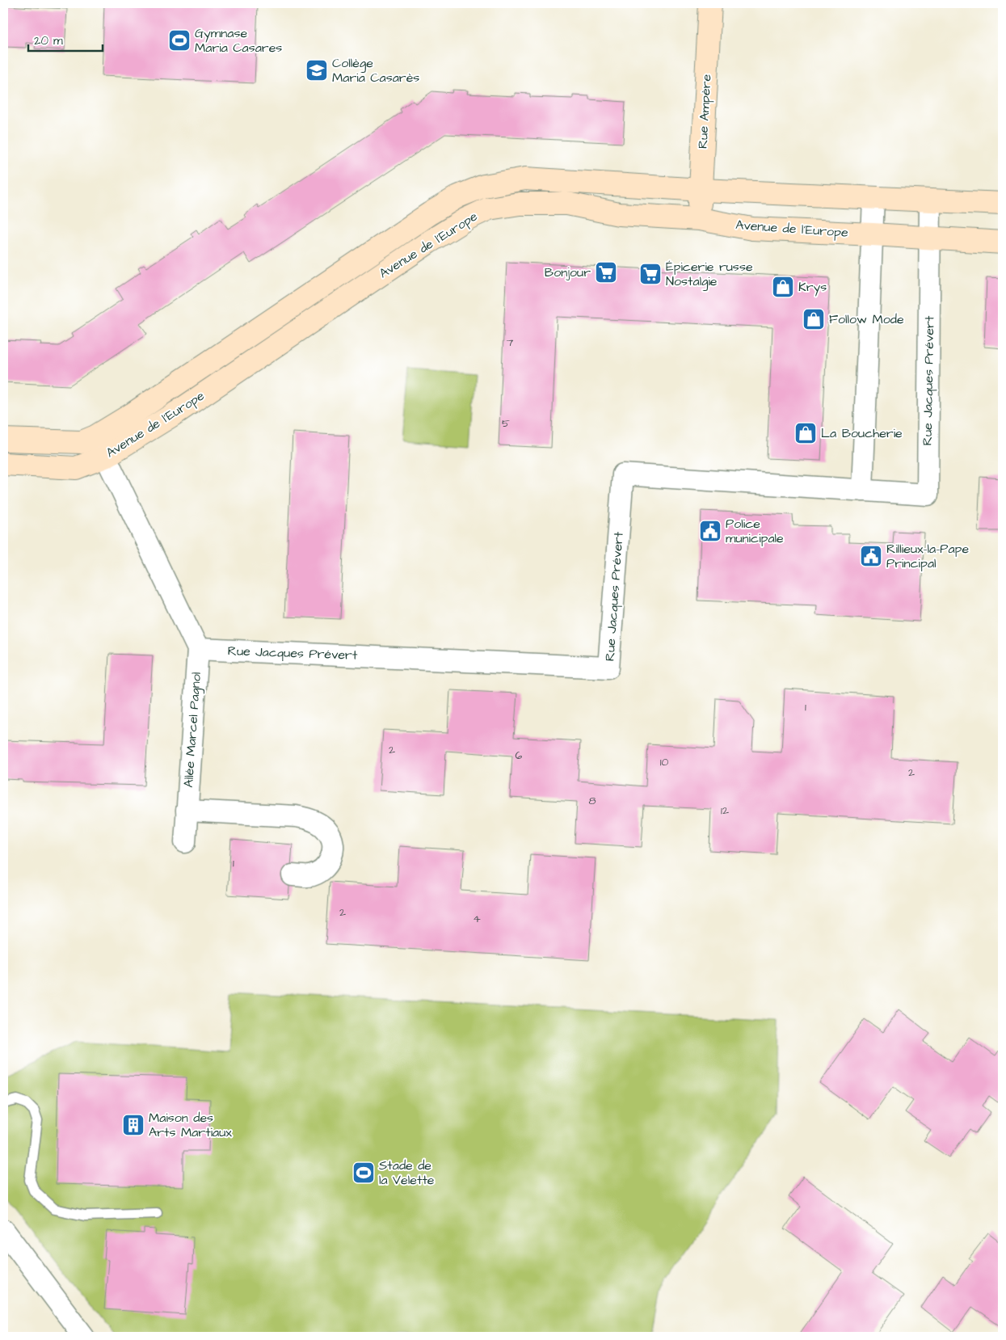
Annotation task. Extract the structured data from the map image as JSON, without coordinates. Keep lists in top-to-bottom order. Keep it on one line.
{"streets":{"street":["Rue Ampère","Avenue de l'Europe","Rue Jacques Prévert","Allée Marcel Pagnol"]},"crossings":[["Rue Ampère","Avenue de l'Europe"],["Avenue de l'Europe","Rue Jacques Prévert"],["Rue Jacques Prévert","Allée Marcel Pagnol"]],"places":{"sports":["Gymnase Maria Casares","Stade de la Velette"],"school or university":["Collège Maria Casarès"],"supermarket":["Bonjour","Épicerie russe Nostalgie"],"shop":["Krys","Follow Mode","La Boucherie"],"public building":["Police municipale","Rillieux-la-Pape Principal"],"building":["Maison des Arts Martiaux"]},"house_numbers":["7","5","1","2","6","10","2","8","12","1","2","4"],"scale_bar":"20 m"}
